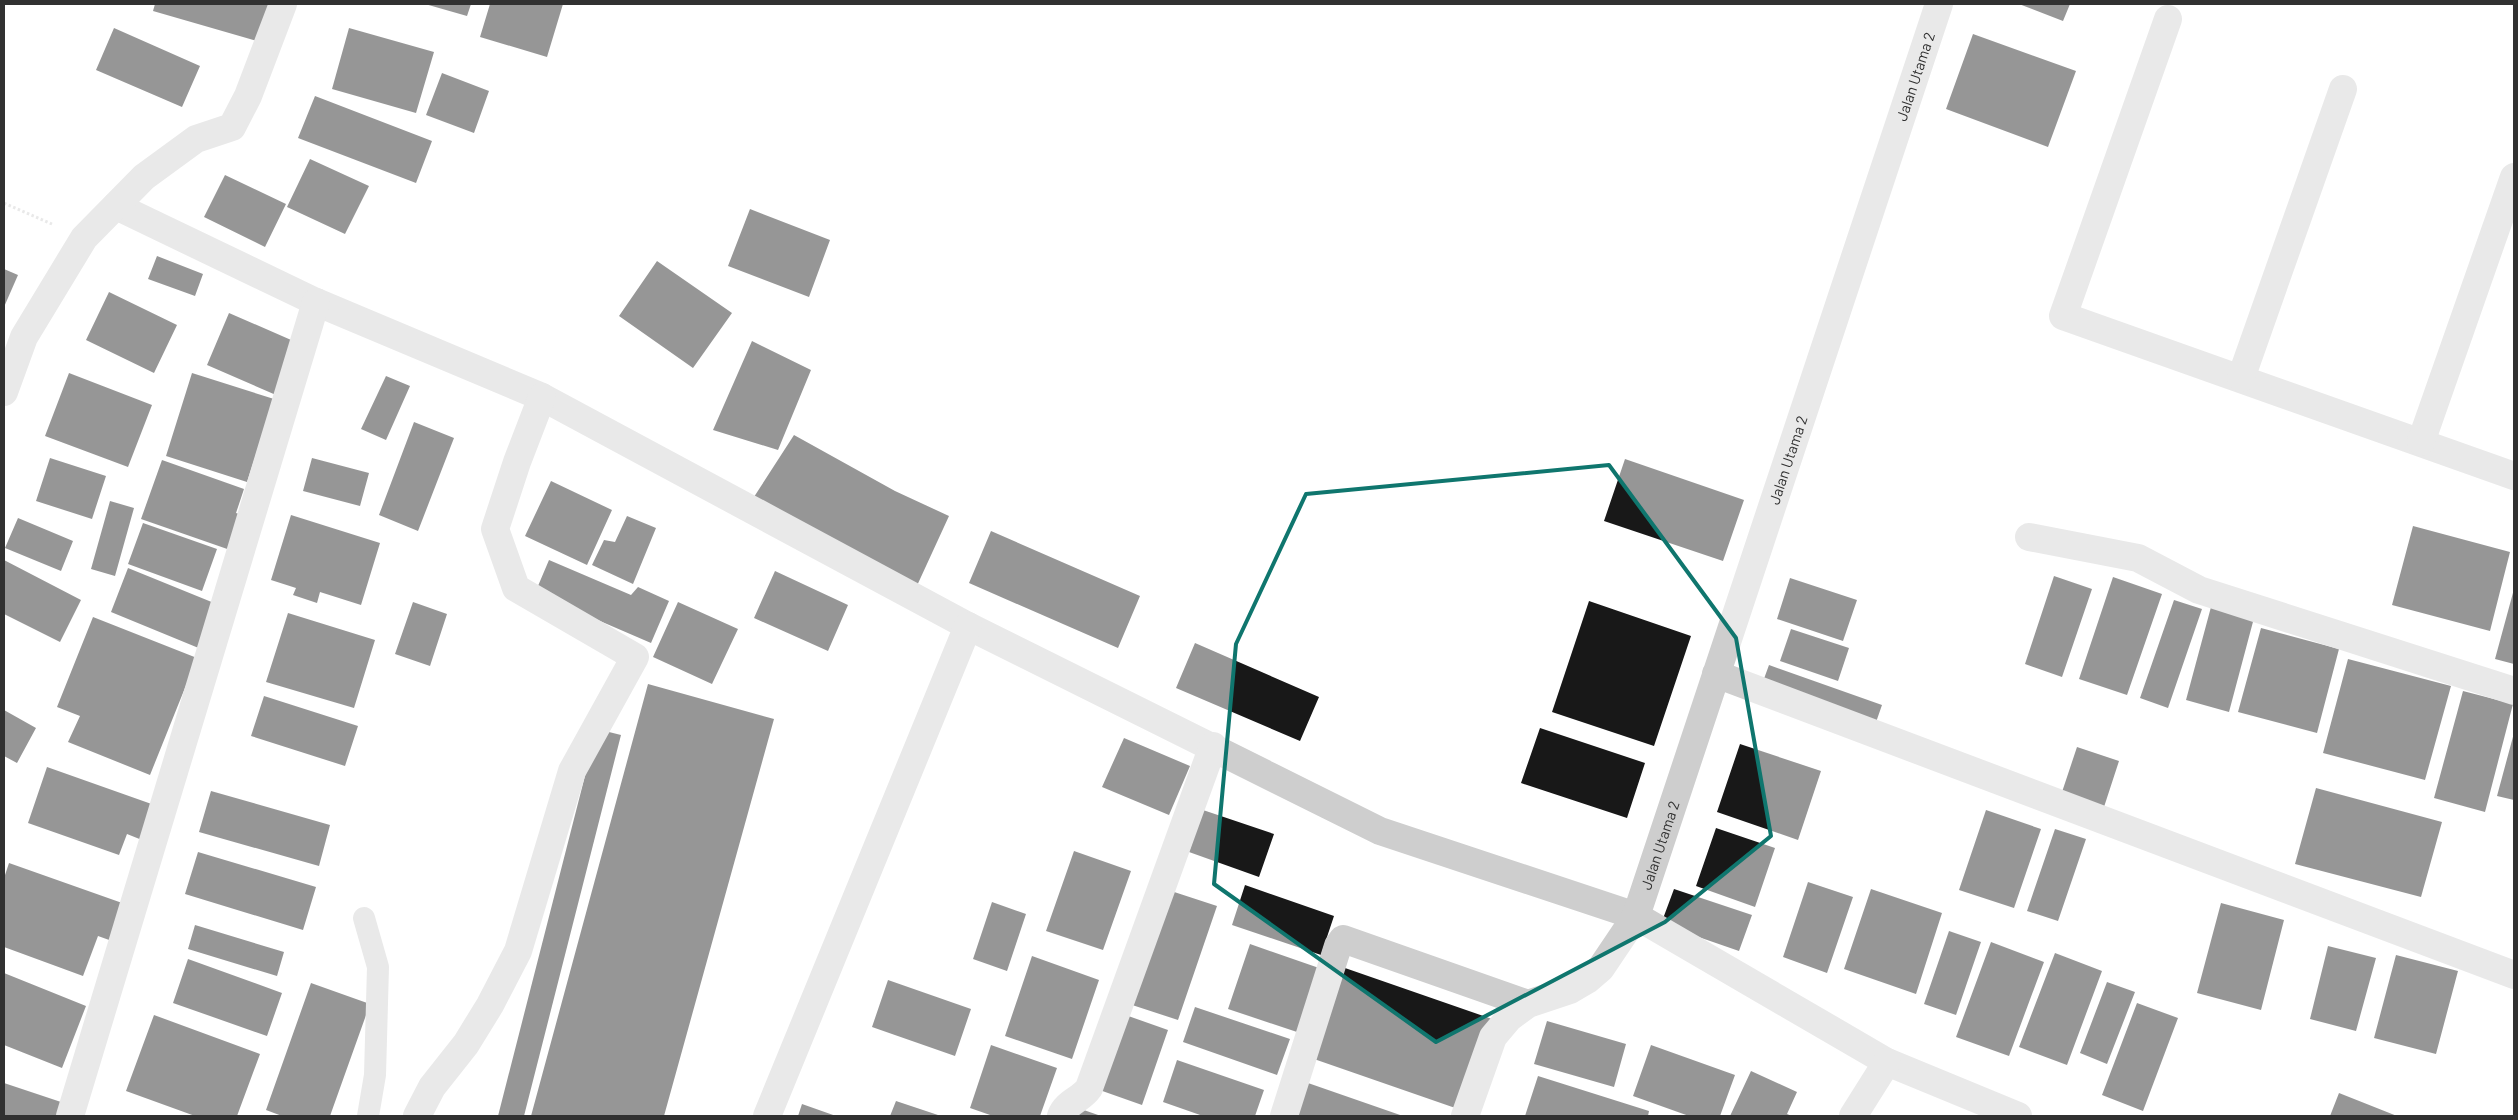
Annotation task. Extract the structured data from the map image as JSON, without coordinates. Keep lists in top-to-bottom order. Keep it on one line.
{"streets":{"street":["Jalan Utama 2"]}}
